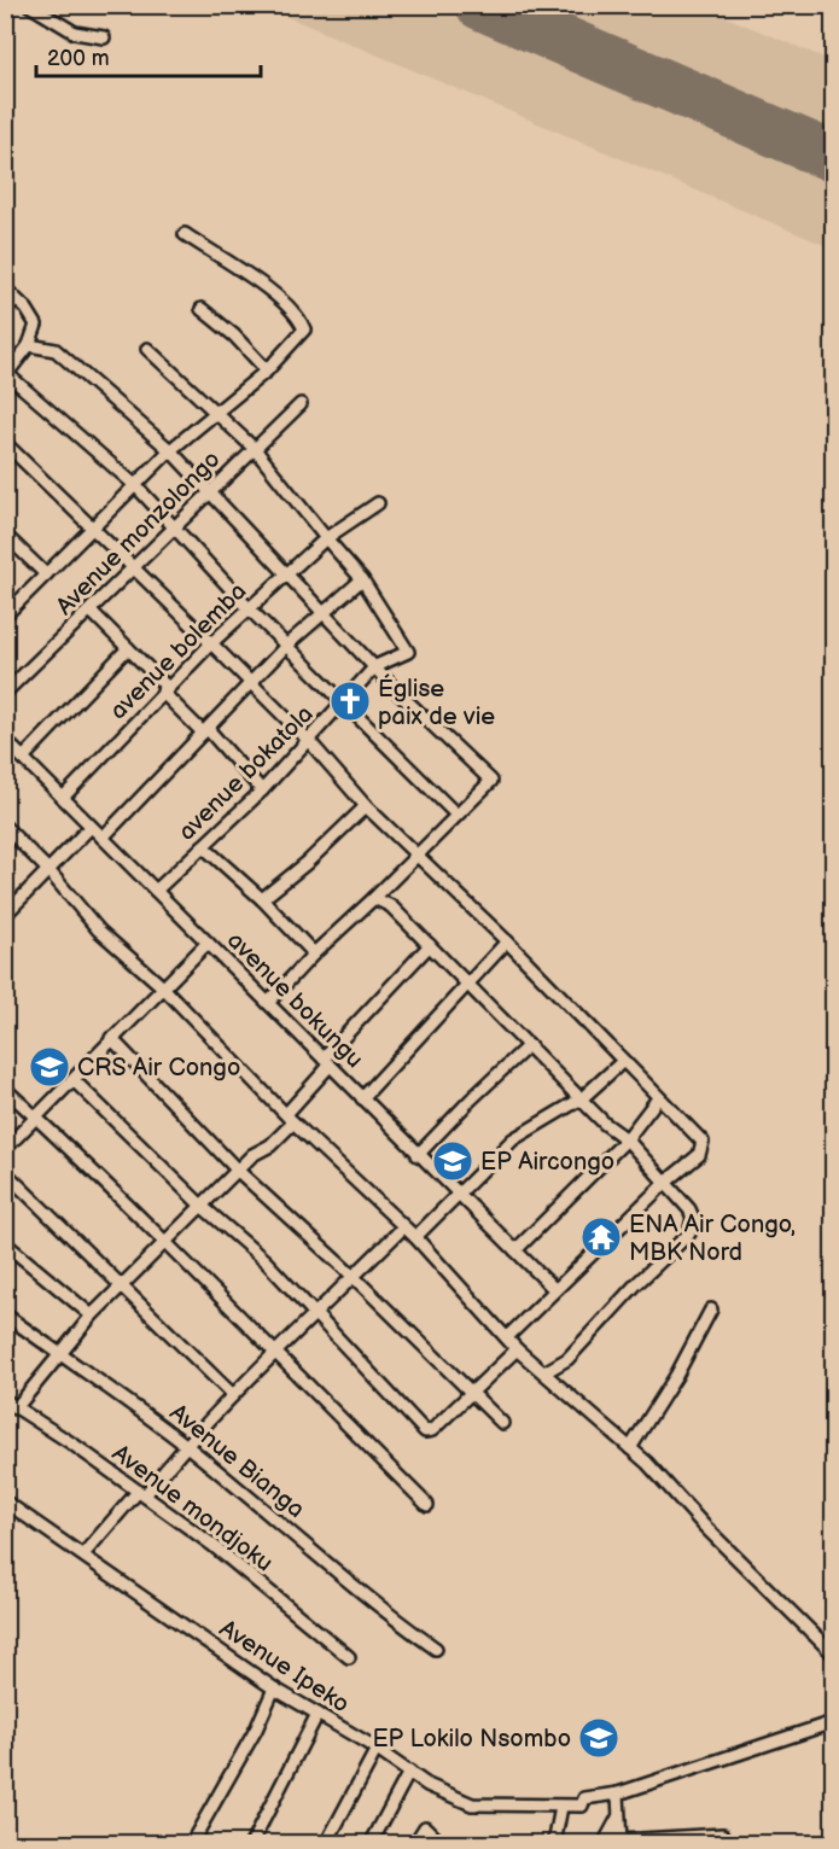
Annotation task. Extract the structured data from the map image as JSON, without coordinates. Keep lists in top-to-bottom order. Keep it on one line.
{"streets":{"street":["Avenue monzolongo","avenue bolemba","avenue bokatola","avenue bokungu","Avenue Bianga","Avenue mondjoku","Avenue Ipeko"]},"crossings":[["Avenue monzolongo","avenue bokatola"],["avenue bolemba","avenue bokatola"],["avenue bolemba","avenue bokungu"],["avenue bokatola","avenue bokungu"]],"places":{"church":["Église paix de vie"],"school or university":["CRS Air Congo","EP Aircongo","EP Lokilo Nsombo"],"temple":["ENA Air Congo, MBK Nord"]},"scale_bar":"200 m"}
